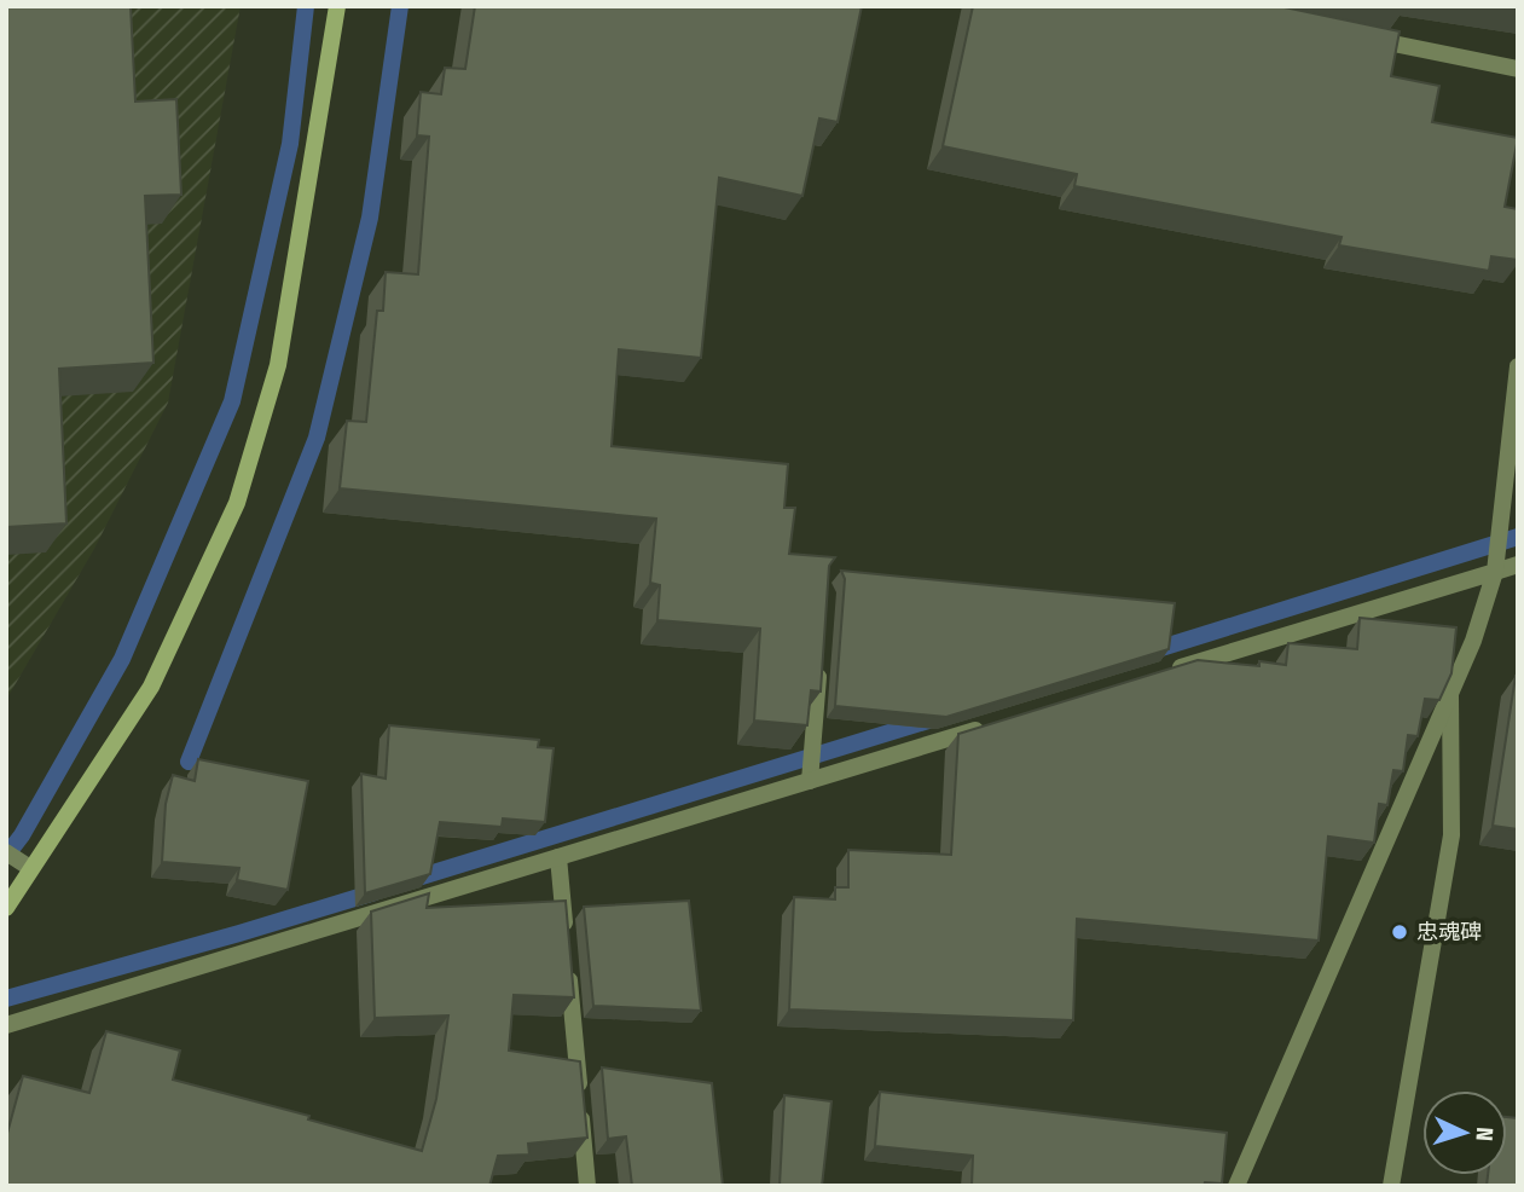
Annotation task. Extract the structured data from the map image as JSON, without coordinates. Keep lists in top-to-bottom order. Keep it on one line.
{"places":["忠魂碑"],"north":"right"}
